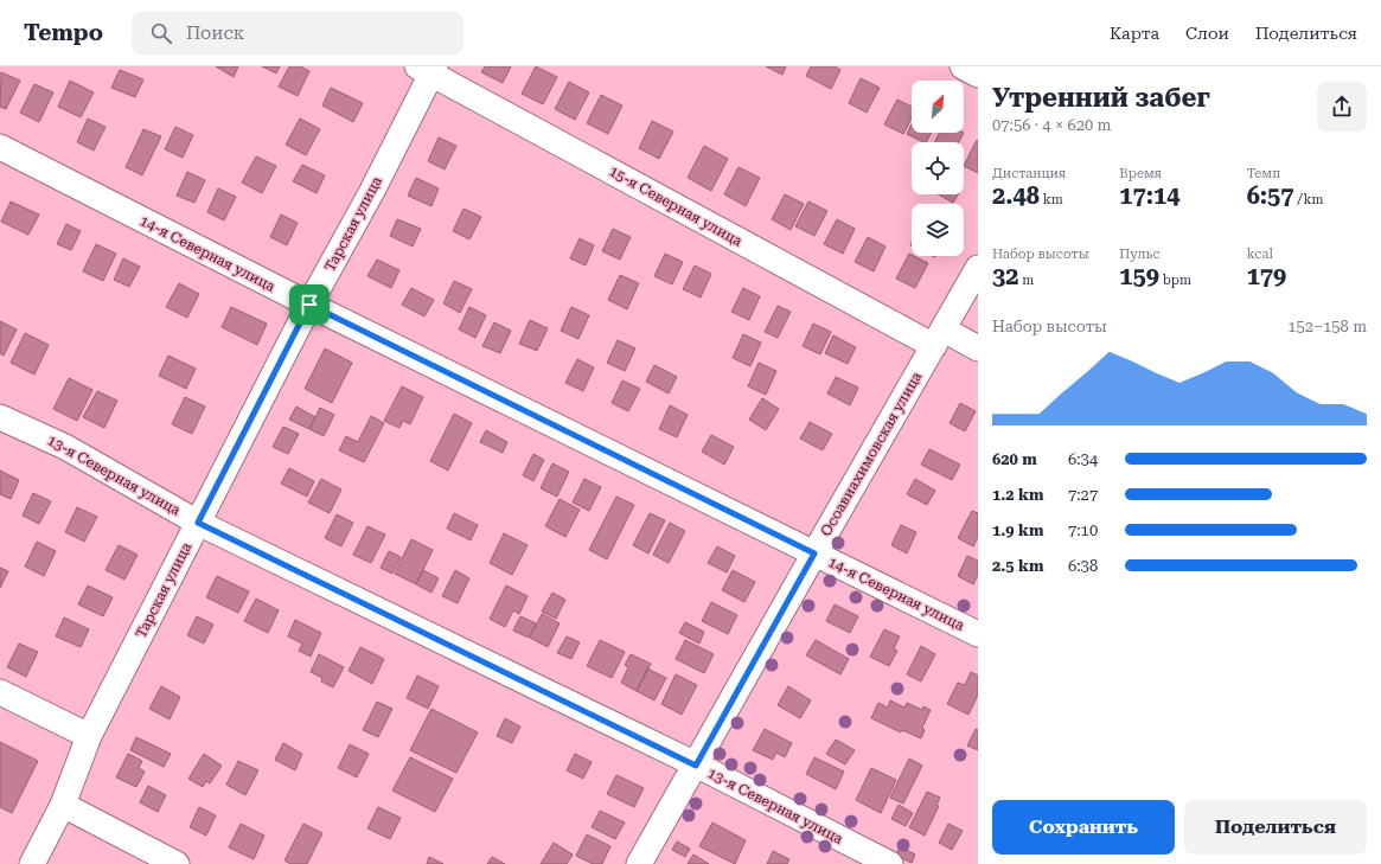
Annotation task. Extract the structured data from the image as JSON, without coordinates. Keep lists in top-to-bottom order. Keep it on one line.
{"streets":{"street":["15-я Северная улица","Тарская улица","14-я Северная улица","Осоавиахимовская улица","13-я Северная улица"]},"crossings":[["15-я Северная улица","Тарская улица"],["15-я Северная улица","Осоавиахимовская улица"],["Тарская улица","14-я Северная улица"],["Тарская улица","13-я Северная улица"],["14-я Северная улица","Осоавиахимовская улица"],["Осоавиахимовская улица","13-я Северная улица"]],"north":"top right","page":{"header":"Tempo","search":"Поиск","nav":["Карта","Слои","Поделиться"],"heading":["Утренний забег","07:56 · 4 × 620 m"],"stats":[["Дистанция","2.48 km"],["Время","17:14"],["Темп","6:57 /km"],["Набор высоты","32 m"],["Пульс","159 bpm"],["kcal","179"]],"chart":["Набор высоты","152–158 m"],"list":[{"name":"620 m","note":"6:34"},{"name":"1.2 km","note":"7:27"},{"name":"1.9 km","note":"7:10"},{"name":"2.5 km","note":"6:38"}],"buttons":["Сохранить","Поделиться"]}}
